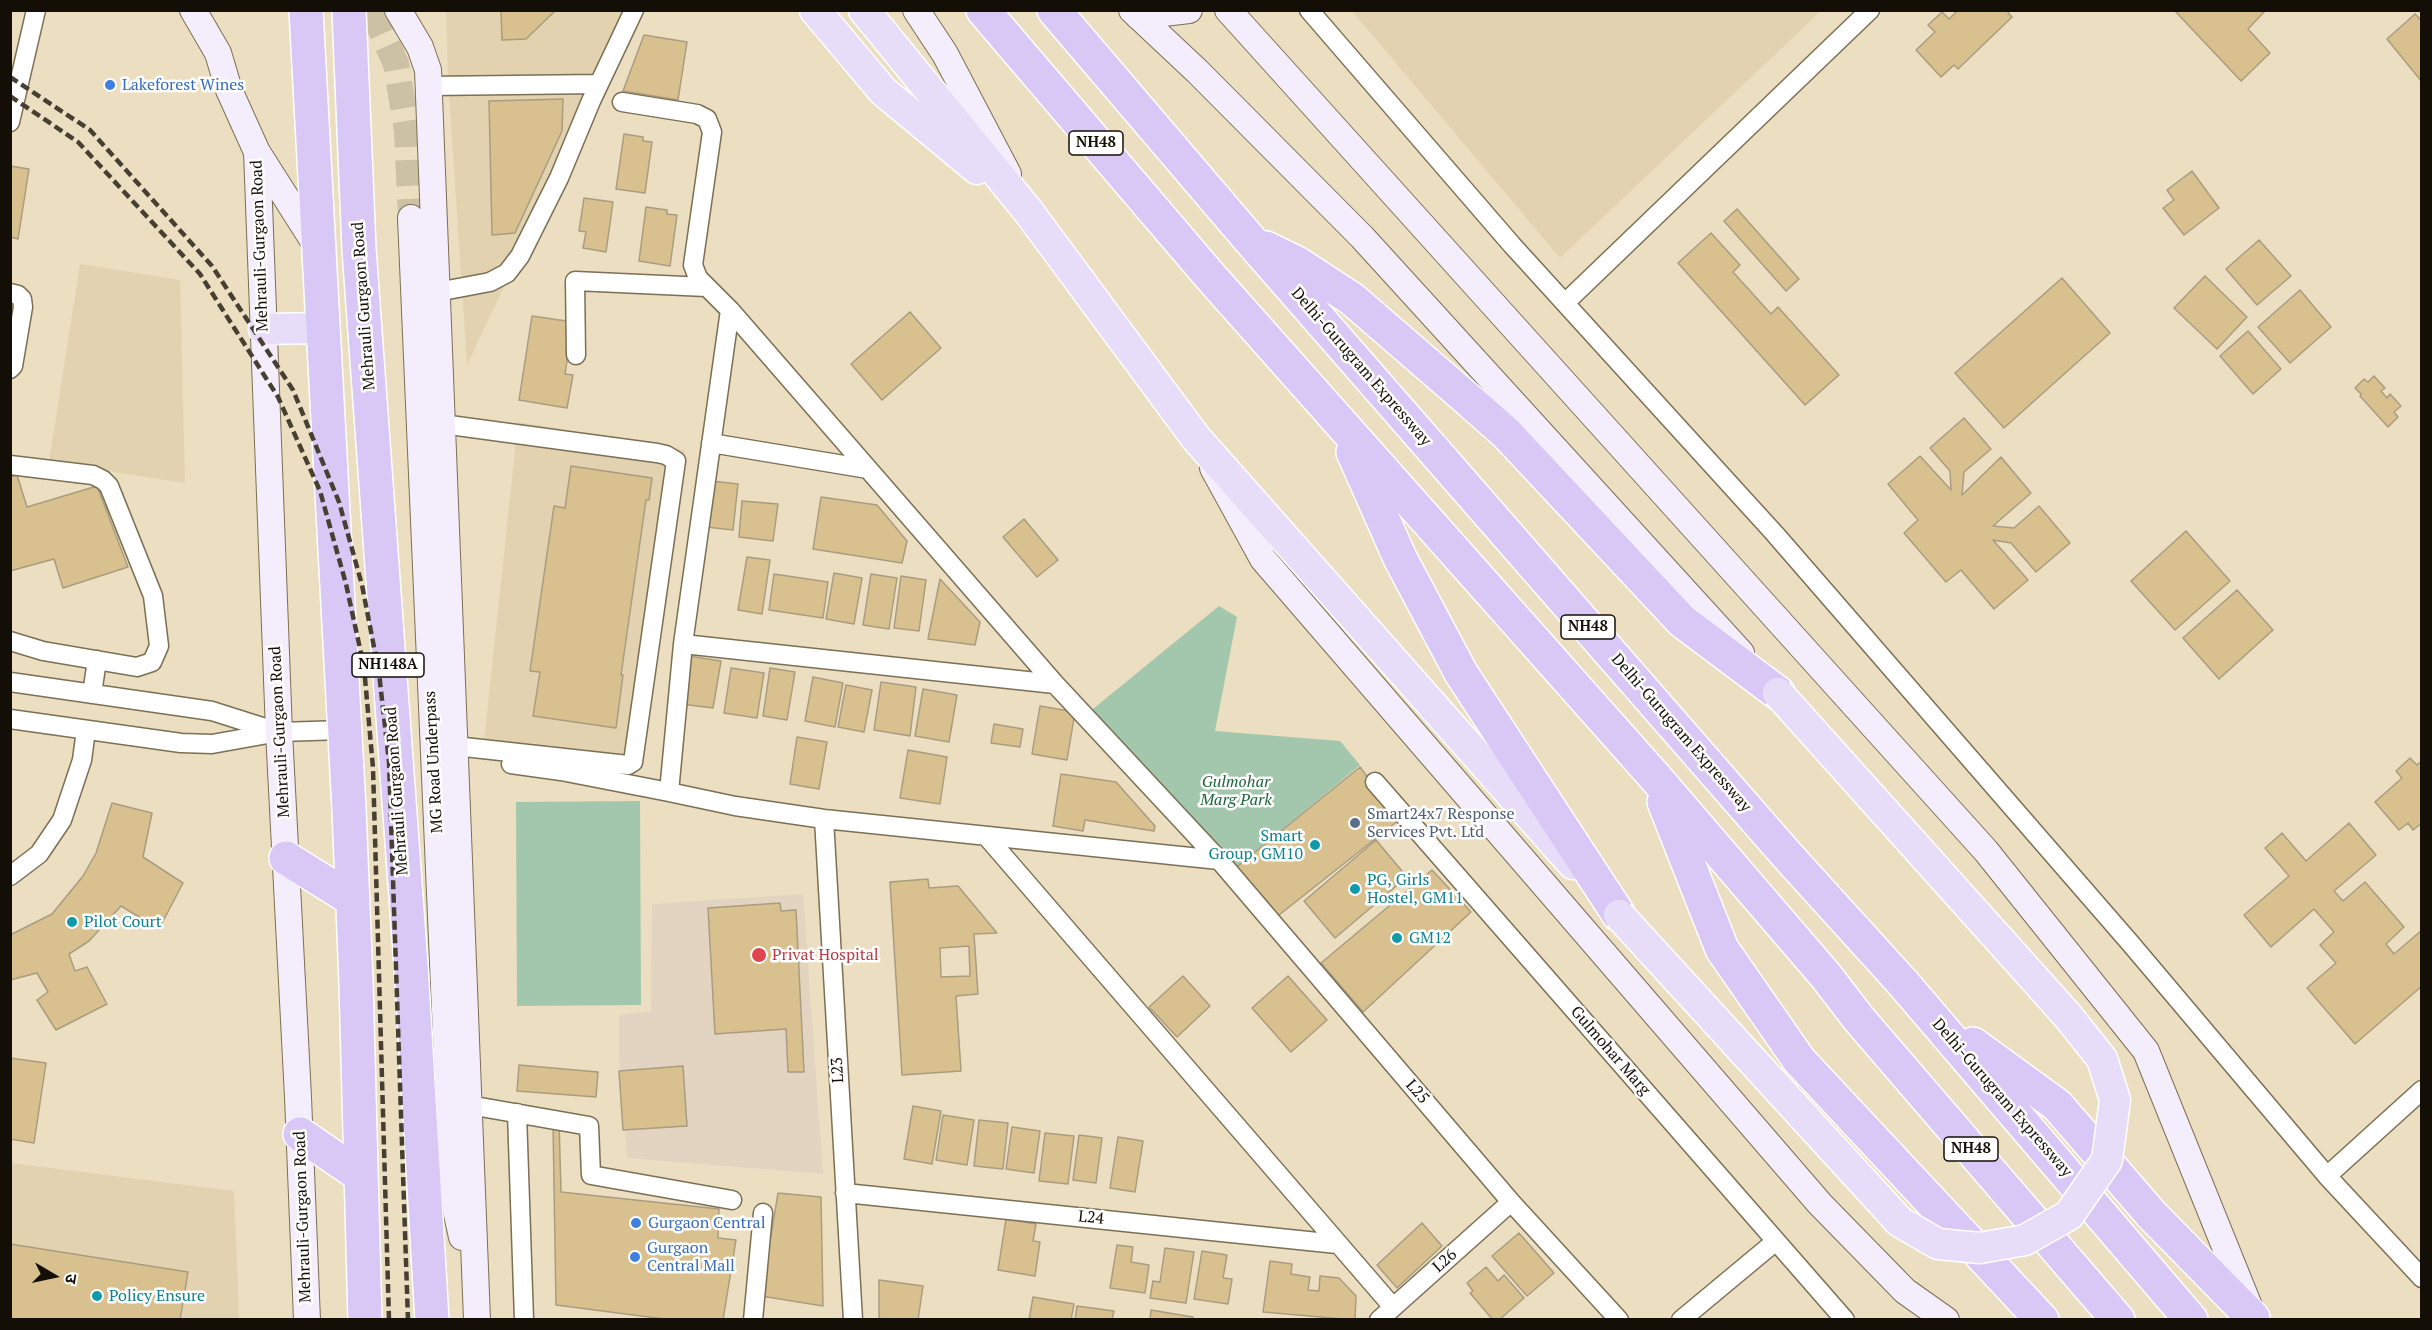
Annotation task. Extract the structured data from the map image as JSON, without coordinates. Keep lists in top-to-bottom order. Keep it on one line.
{"streets":{"highway":["NH48","Mehrauli Gurgaon Road","Delhi-Gurugram Expressway","NH148A"],"main road":["Mehrauli-Gurgaon Road","MG Road Underpass"],"street":["Gulmohar Marg","L23","L25","L24","L26"]},"crossings":[["L23","L24"],["L25","L26"]],"parks":["Gulmohar Marg Park"],"places":["Lakeforest Wines","Smart24x7 Response Services Pvt. Ltd","Smart Group, GM10","PG, Girls Hostel, GM11","Pilot Court","GM12","Privat Hospital","Gurgaon Central","Gurgaon Central Mall","Policy Ensure"],"north":"right"}
